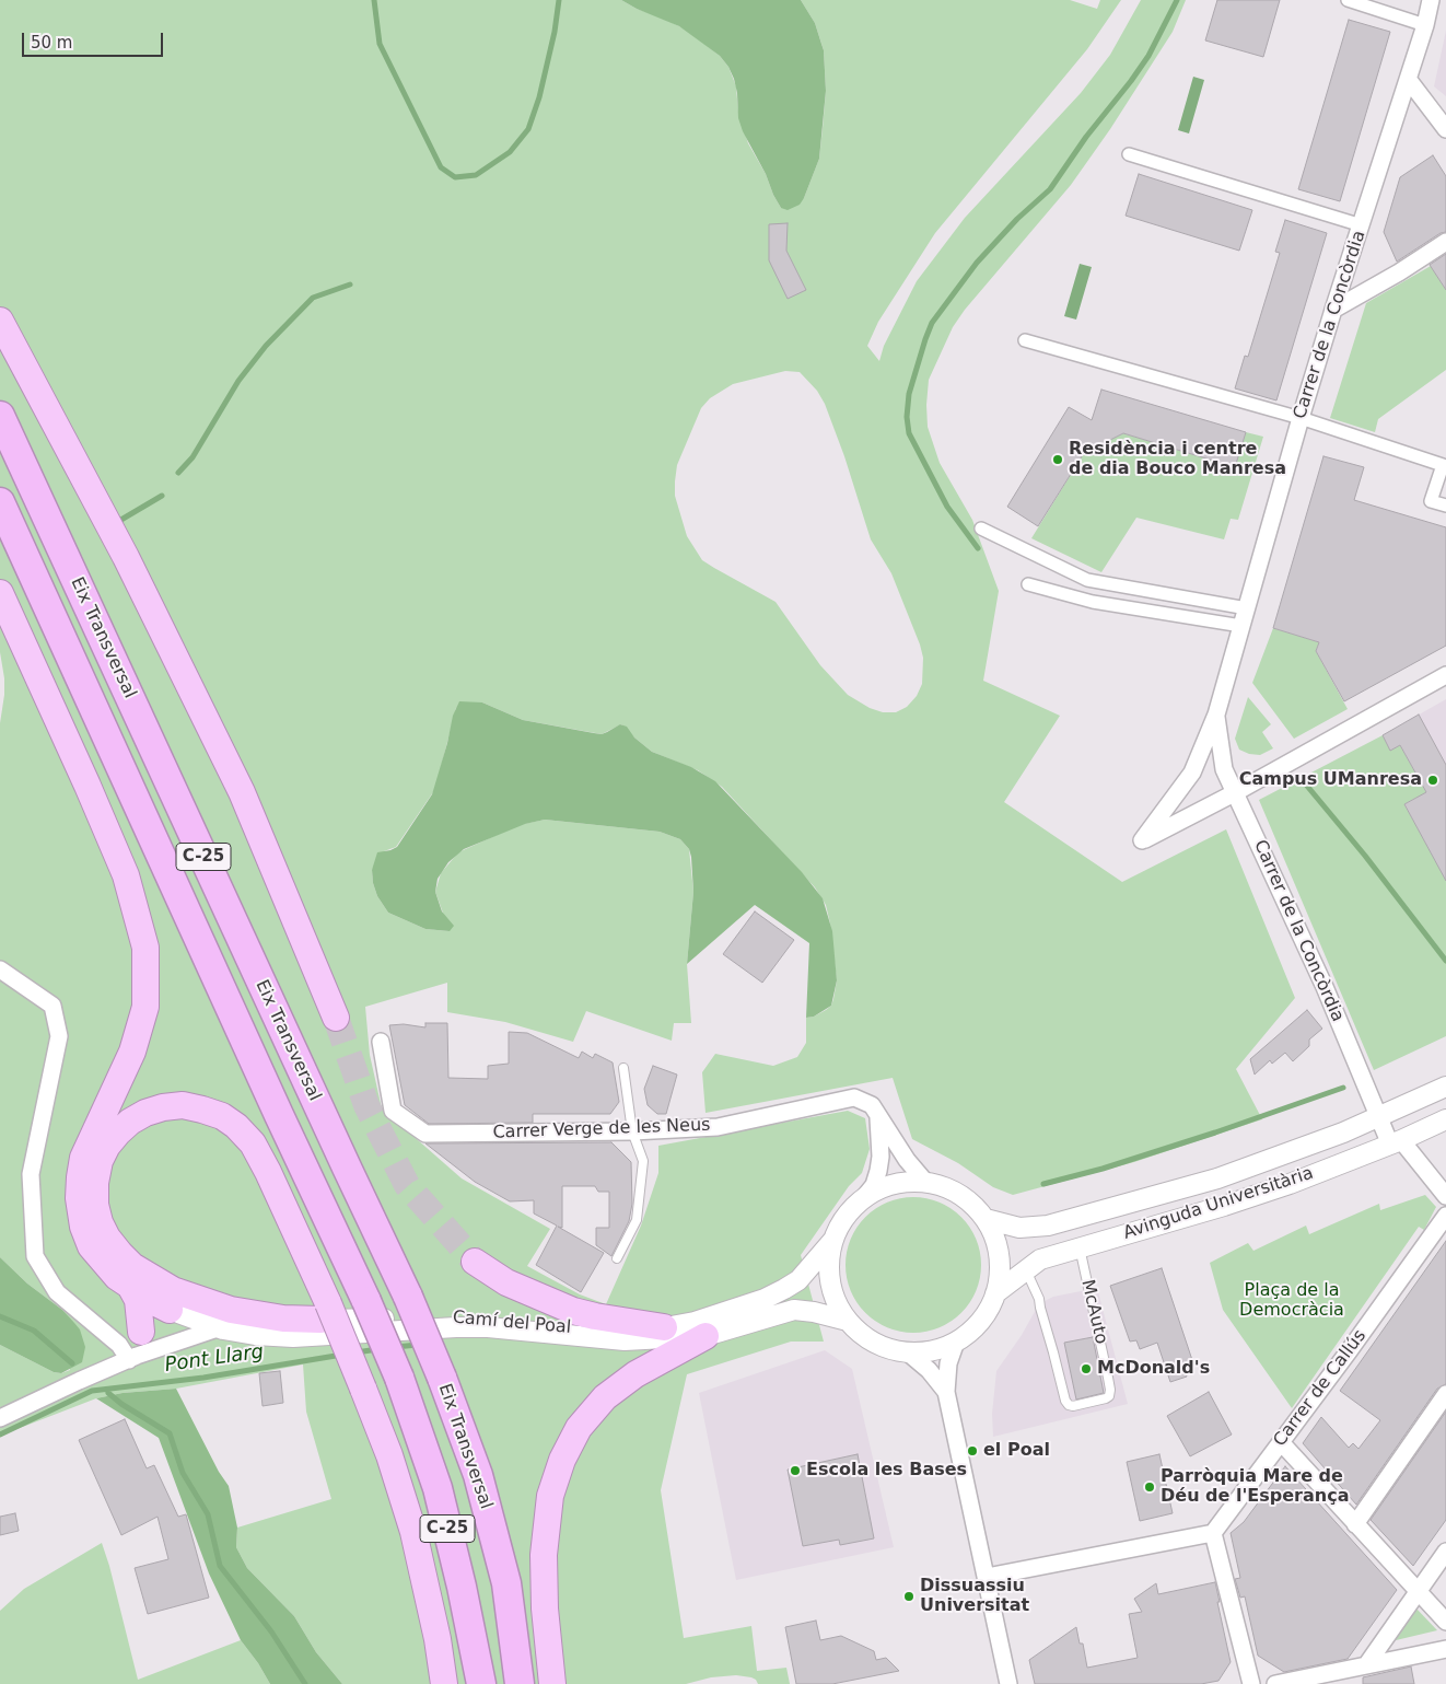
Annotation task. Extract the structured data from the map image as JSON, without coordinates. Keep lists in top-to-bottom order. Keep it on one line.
{"streets":{"highway":["Eix Transversal","C-25"],"street":["Carrer de la Concòrdia","Carrer Verge de les Neus","Avinguda Universitària","Camí del Poal","Carrer de Callús"],"lane":["McAuto"]},"crossings":[["Carrer de la Concòrdia","Avinguda Universitària"],["Carrer Verge de les Neus","Avinguda Universitària"],["Carrer Verge de les Neus","Camí del Poal"],["Avinguda Universitària","McAuto"],["Avinguda Universitària","Camí del Poal"]],"water":["Pont Llarg"],"parks":["Plaça de la Democràcia"],"places":["Residència i centre de dia Bouco Manresa","Campus UManresa","McDonald's","el Poal","Escola les Bases","Parròquia Mare de Déu de l'Esperança","Dissuassiu Universitat"],"scale_bar":"50 m"}
